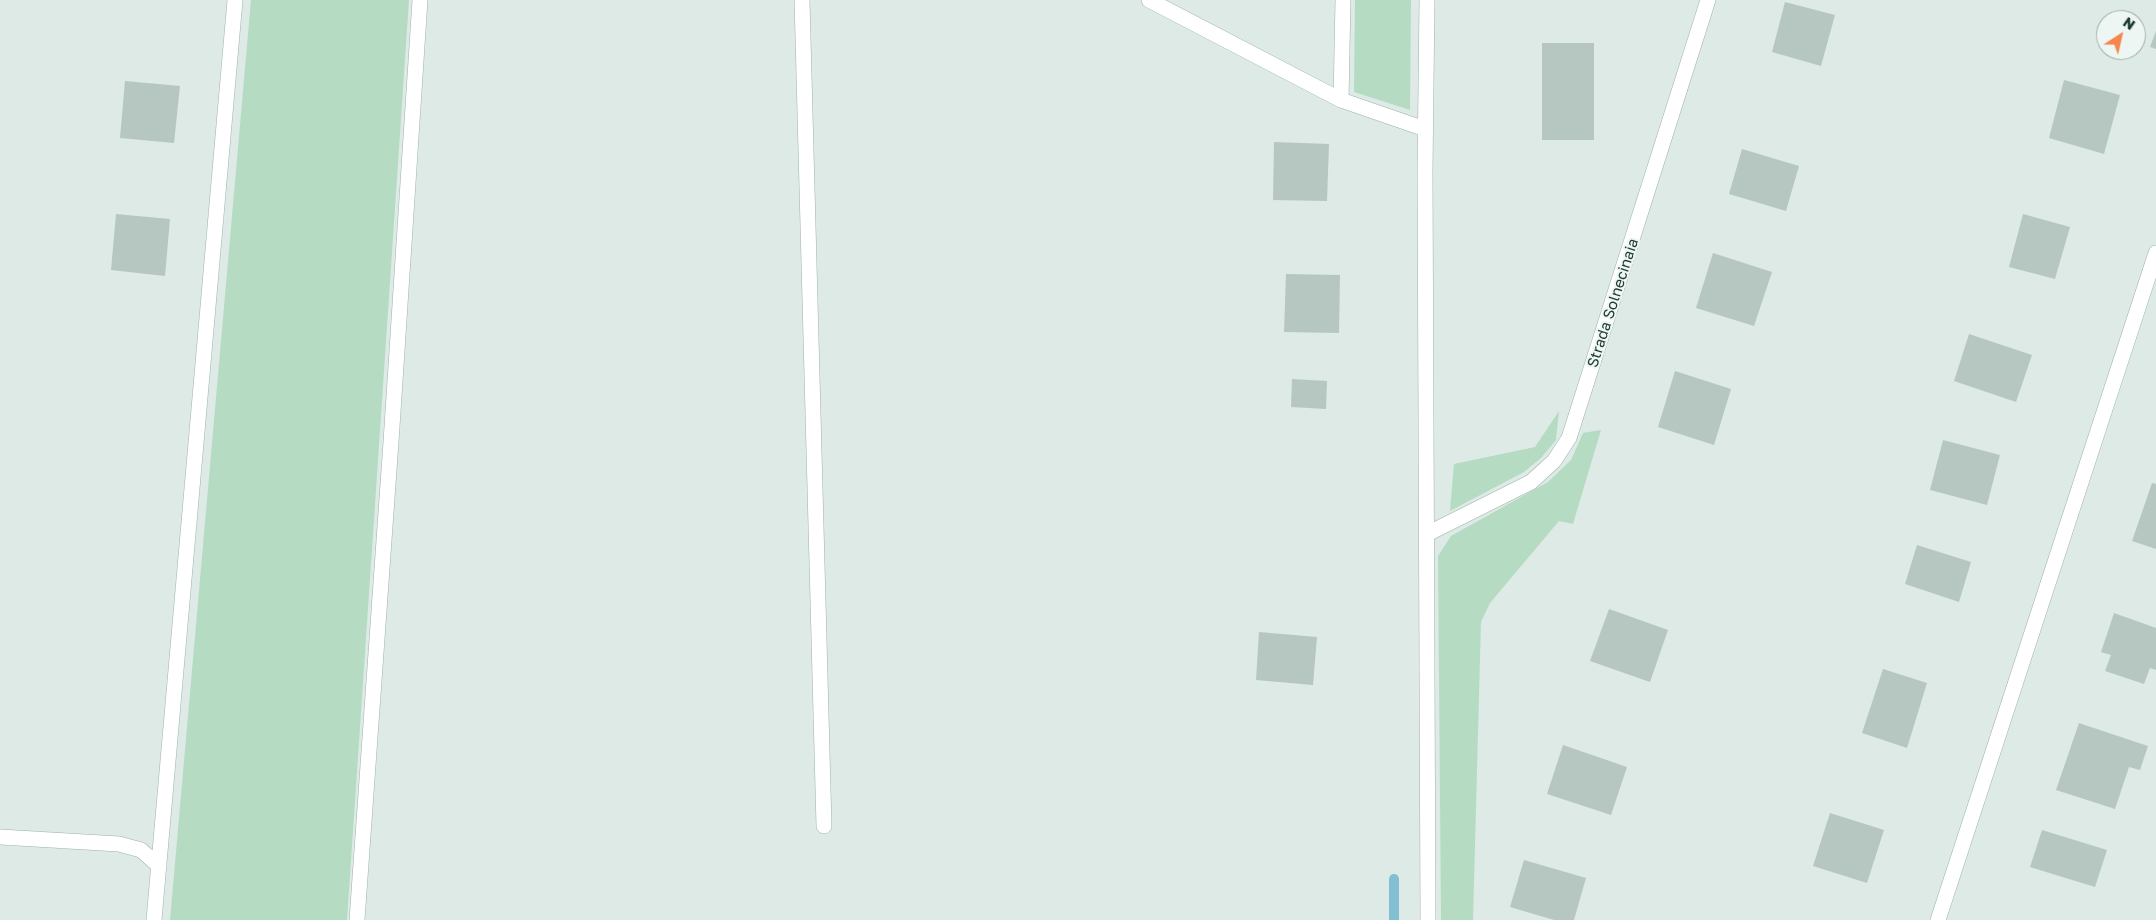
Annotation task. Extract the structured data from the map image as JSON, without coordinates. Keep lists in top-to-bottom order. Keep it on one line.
{"streets":{"street":["Strada Solnecinaia"]},"north":"top right"}
